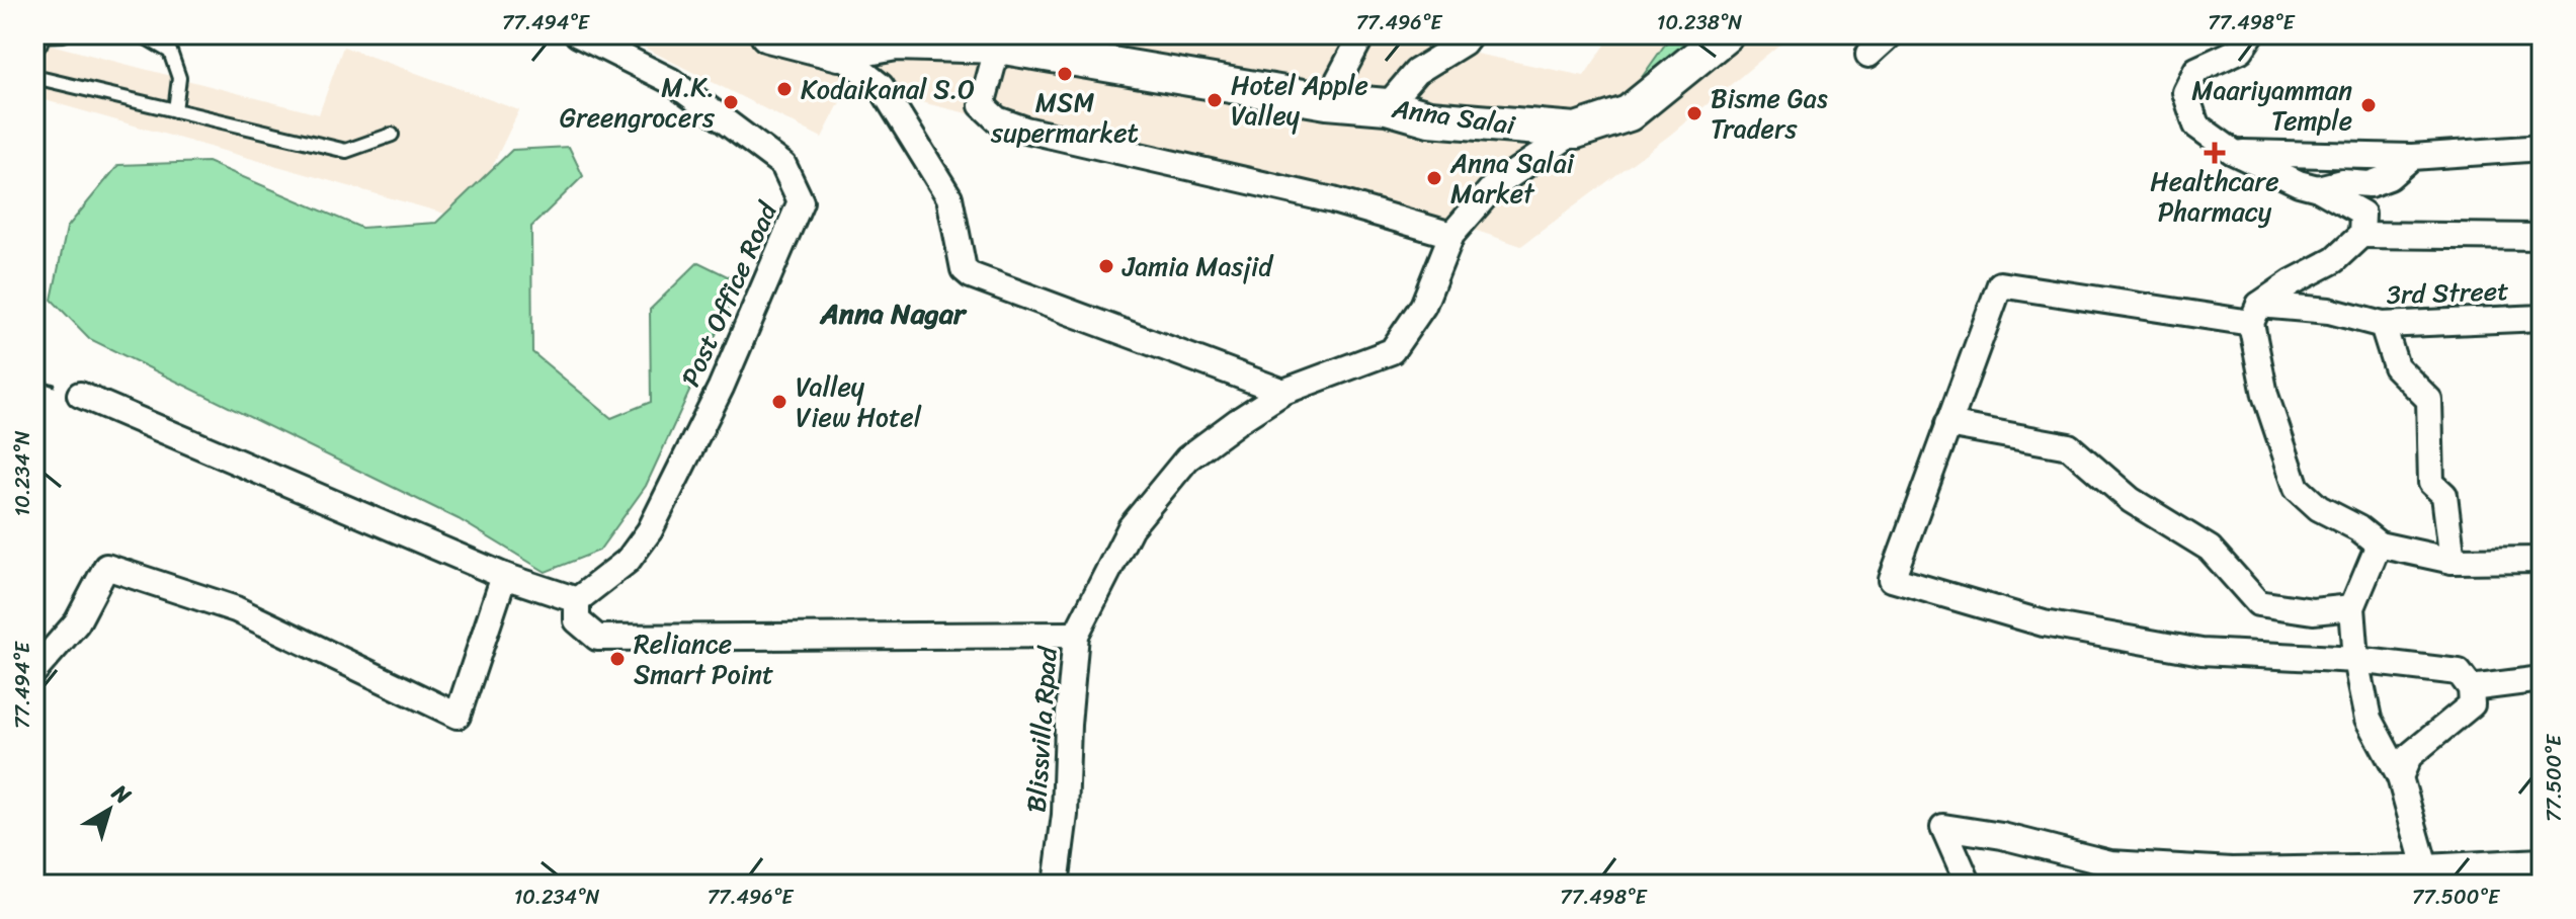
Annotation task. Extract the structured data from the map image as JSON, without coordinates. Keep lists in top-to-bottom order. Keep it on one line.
{"streets":{"street":["Anna Salai","3rd Street","Post Office Road","Blissvilla Rpad"]},"crossings":[["Anna Salai","Blissvilla Rpad"]],"districts":["Anna Nagar"],"places":{"other":["MSM supermarket","Kodaikanal S.O","Hotel Apple Valley","M.K. Greengrocers","Maariyamman Temple","Bisme Gas Traders","Anna Salai Market","Jamia Masjid","Valley View Hotel","Reliance Smart Point"],"health":["Healthcare Pharmacy"]},"north":"top right","coordinates":["77.494°E","77.496°E","10.238°N","77.498°E","10.234°N","77.500°E"]}
